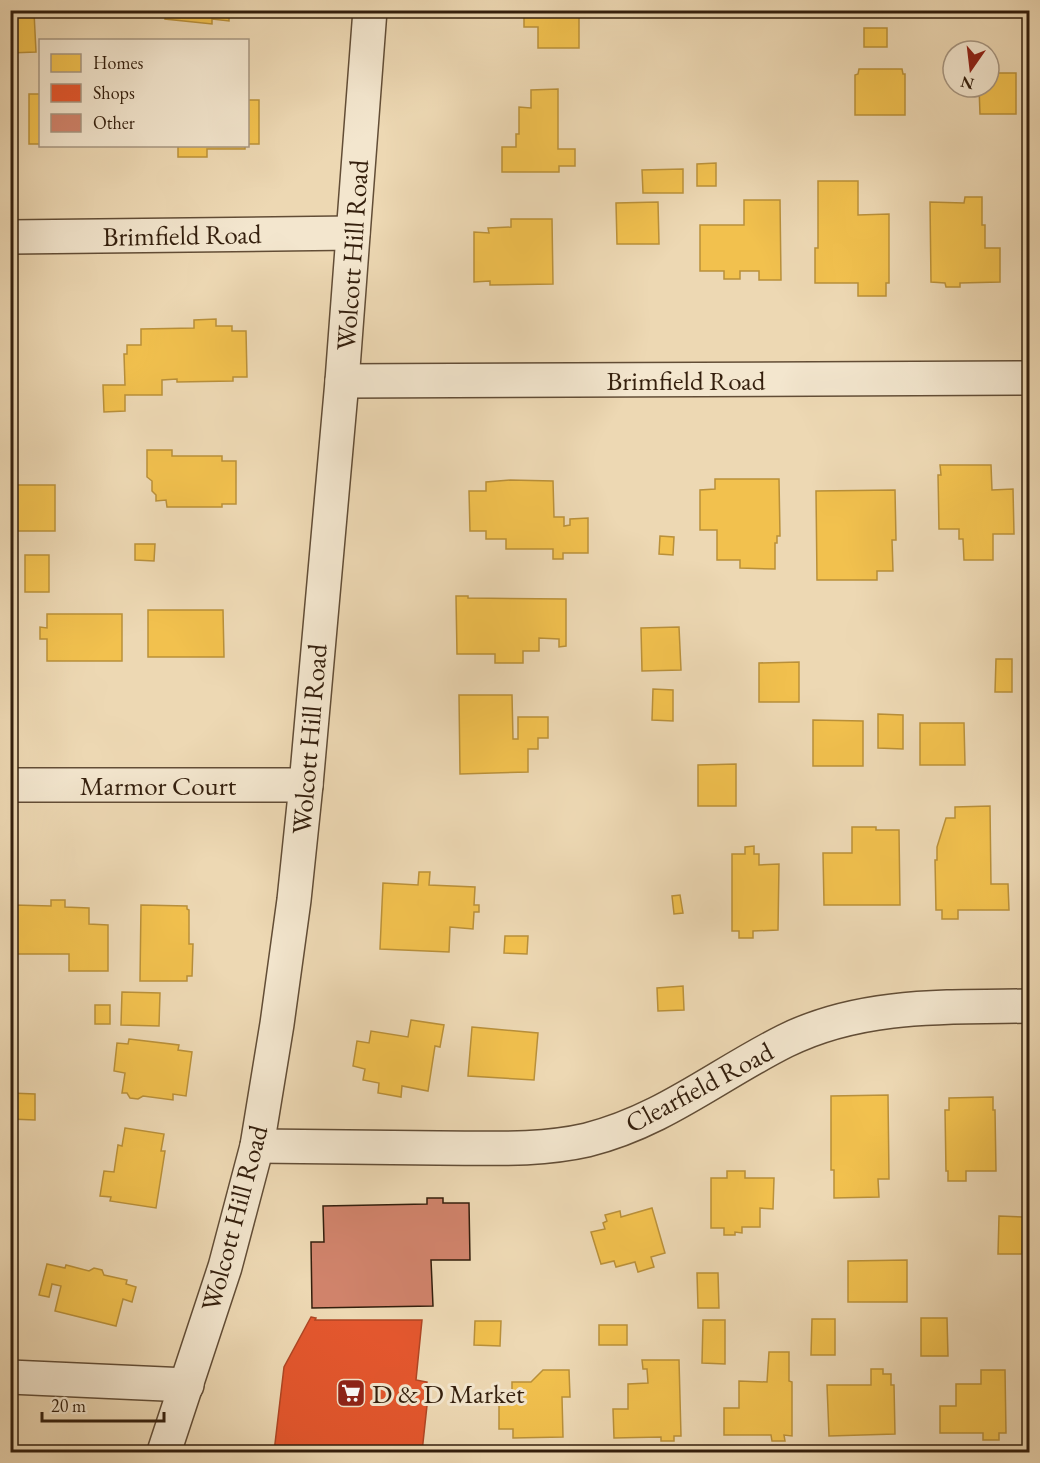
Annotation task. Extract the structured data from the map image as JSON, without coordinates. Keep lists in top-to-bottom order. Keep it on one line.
{"streets":{"street":["Brimfield Road","Wolcott Hill Road","Marmor Court","Clearfield Road"]},"crossings":[["Brimfield Road","Wolcott Hill Road"],["Wolcott Hill Road","Marmor Court"],["Wolcott Hill Road","Clearfield Road"]],"places":{"supermarket":["D & D Market"]},"legend":["Homes","Shops","Other"],"scale_bar":"20 m","north":"bottom"}
